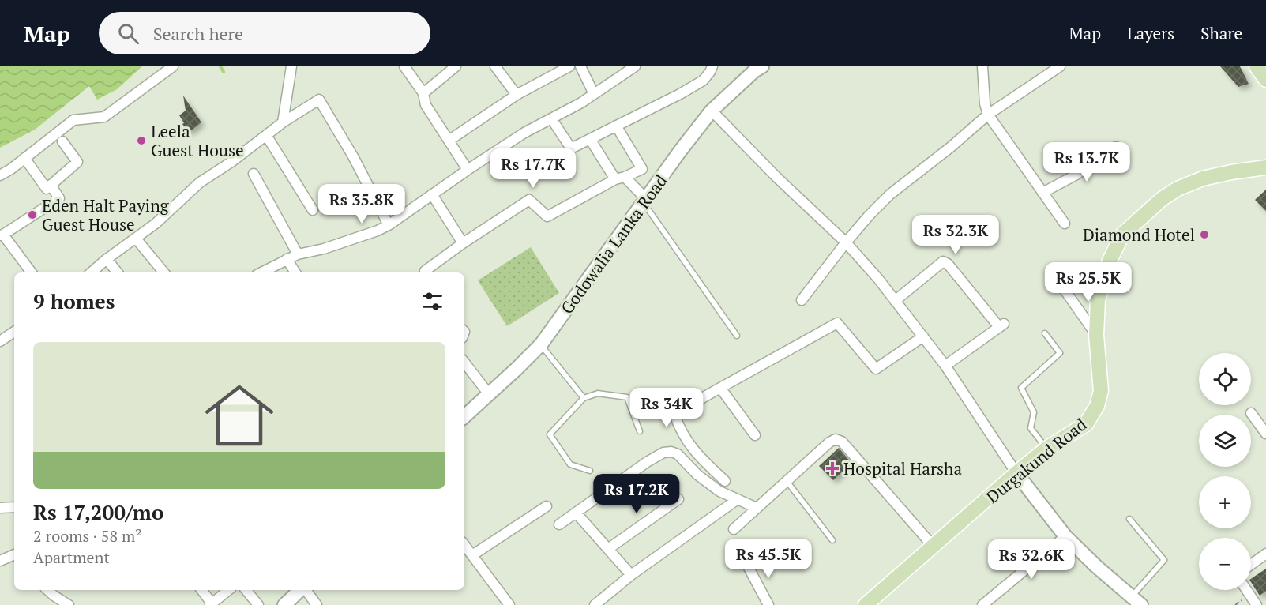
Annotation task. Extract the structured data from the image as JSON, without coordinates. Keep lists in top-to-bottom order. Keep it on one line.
{"streets":{"main road":["Durgakund Road"],"street":["Godowalia Lanka Road"]},"places":{"other":["Leela Guest House","Eden Halt Paying Guest House","Diamond Hotel"],"health":["Hospital Harsha"]},"page":{"header":"Map","search":"Search here","nav":["Map","Layers","Share"],"price":["Rs 13.7K","Rs 17.7K","Rs 35.8K","Rs 32.3K","Rs 25.5K","Rs 34K","Rs 17.2K","Rs 45.5K","Rs 32.6K"],"heading":"9 homes","list":[{"name":"Rs 17,200/mo","note":"2 rooms · 58 m² · Apartment"}],"map_buttons":["+","−"]}}
